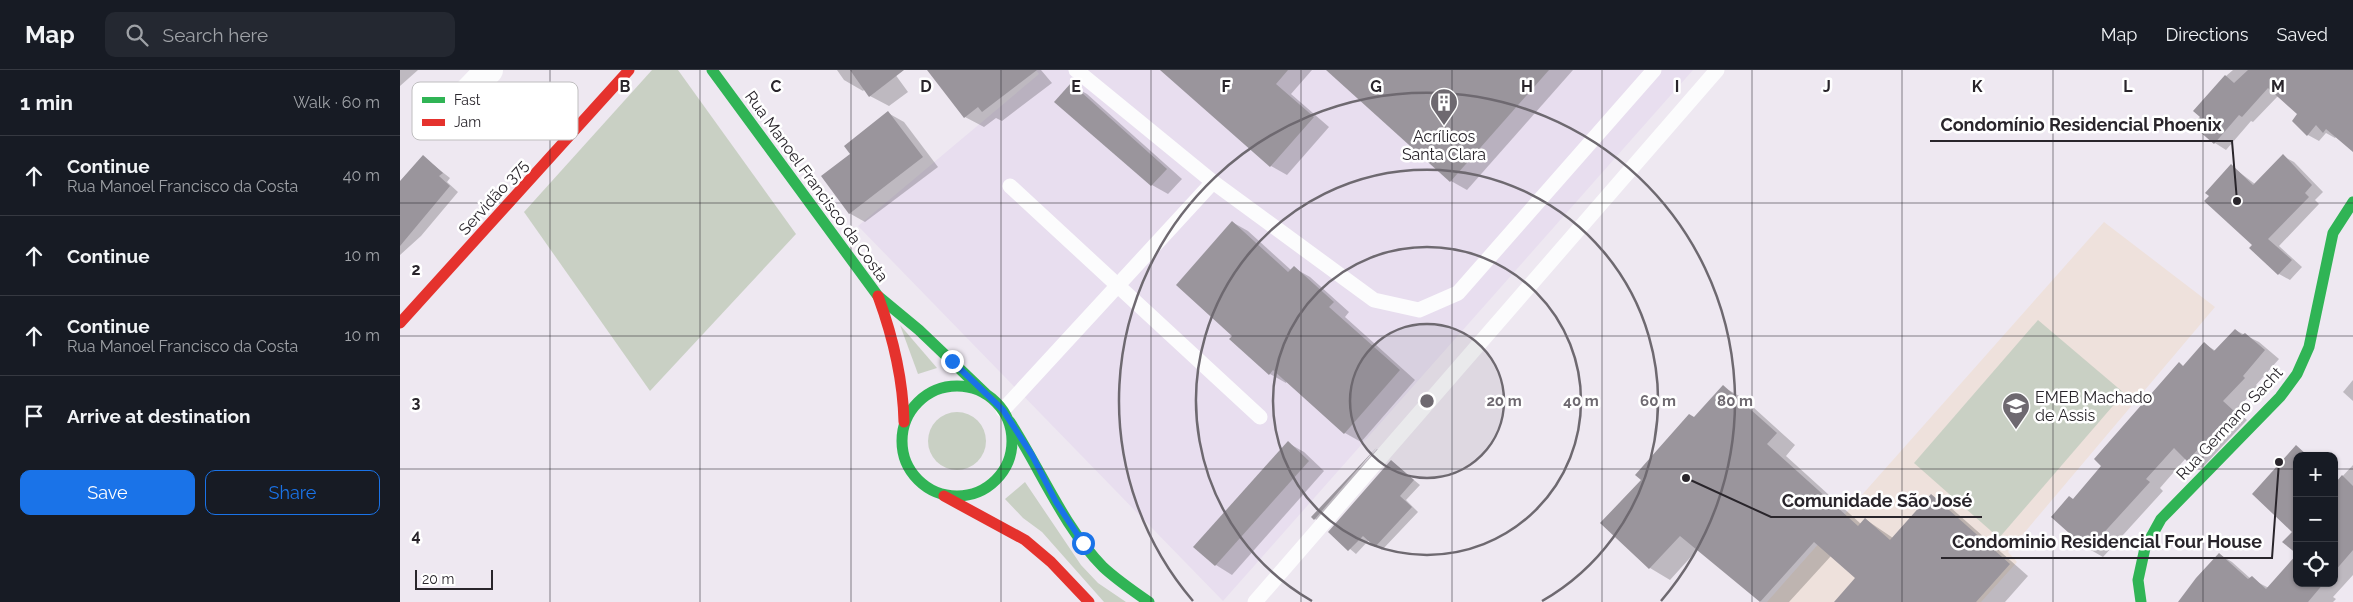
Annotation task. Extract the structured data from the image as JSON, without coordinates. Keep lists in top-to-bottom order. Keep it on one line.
{"streets":{"main road":["Rua Manoel Francisco da Costa","Servidão 375","Rua Germano Sacht"]},"places":{"building":["Acrílicos Santa Clara"],"other":["Condomínio Residencial Phoenix","Condominio Residencial Four House","Comunidade São José"],"school or university":["EMEB Machado de Assis"]},"legend":["Fast","Jam"],"scale_bar":"20 m","page":{"header":"Map","search":"Search here","nav":["Map","Directions","Saved"],"heading":["1 min","Walk · 60 m"],"list":[["Continue","Rua Manoel Francisco da Costa","40 m"],["Continue","10 m"],["Continue","Rua Manoel Francisco da Costa","10 m"],"Arrive at destination"],"map_buttons":["+","−"],"buttons":["Save","Share"],"scale":"20 m"},"grid":{"columns":["B","C","D","E","F","G","H","I","J","K","L","M"],"rows":["2","3","4"]},"rings":["20 m","40 m","60 m","80 m"]}
